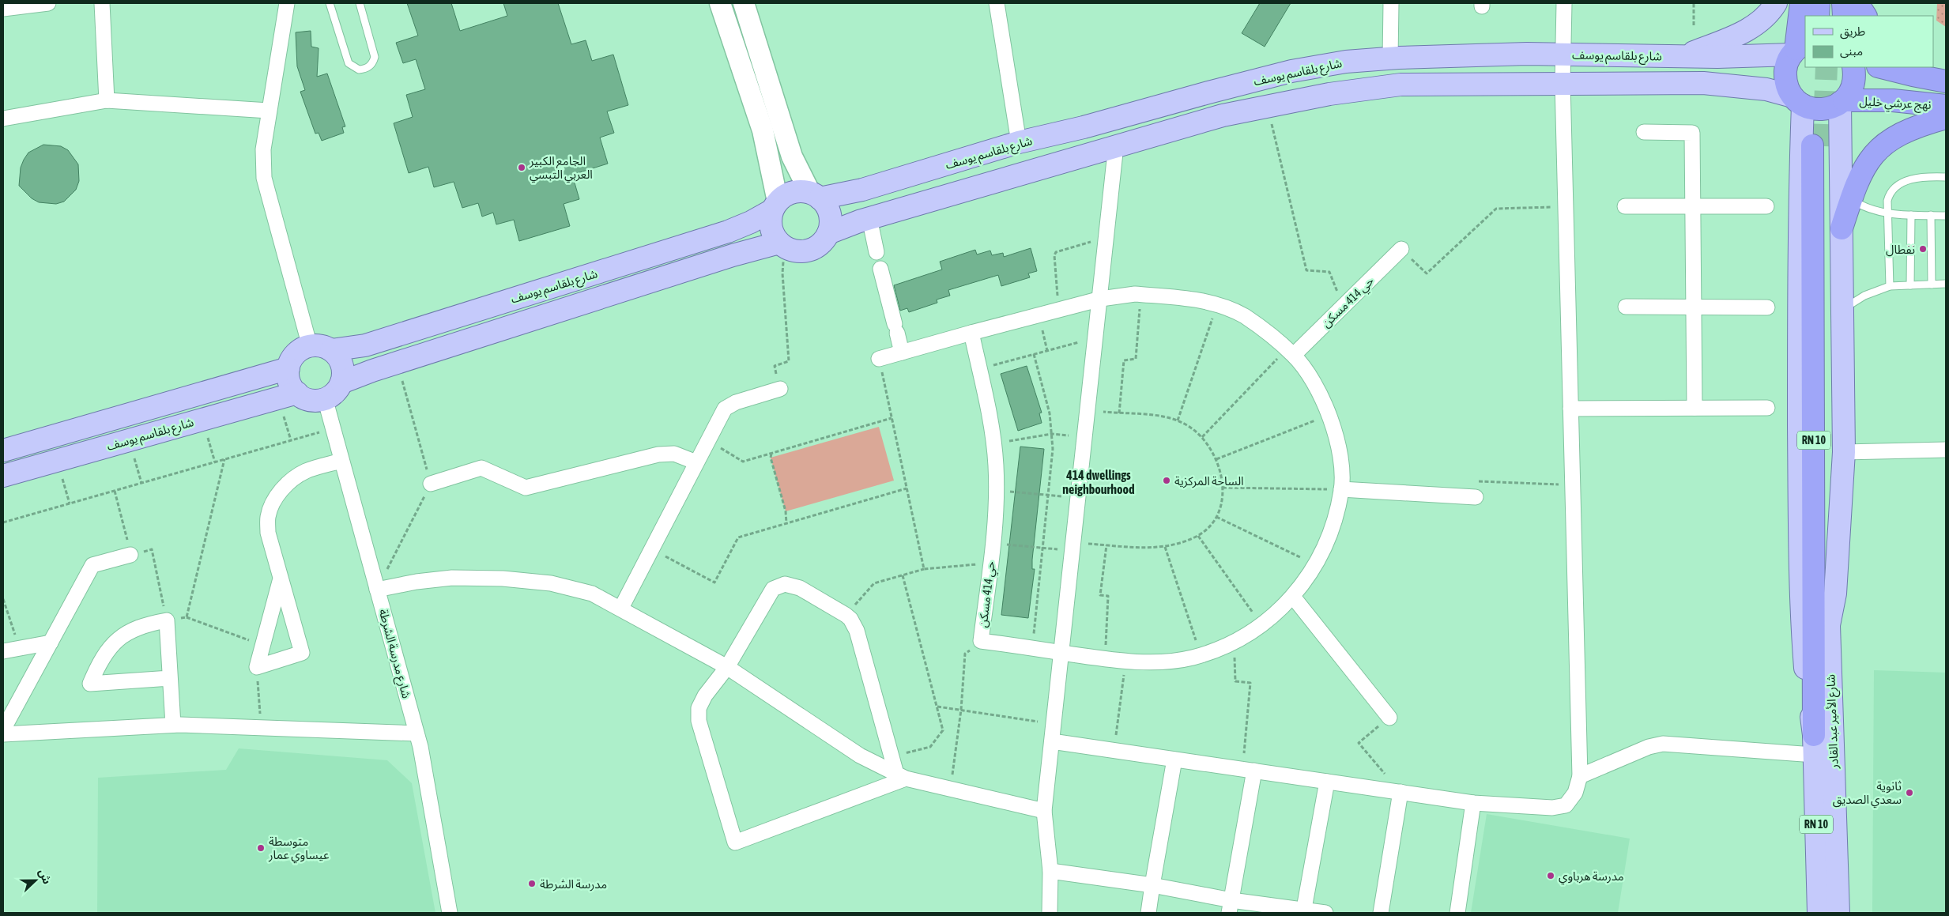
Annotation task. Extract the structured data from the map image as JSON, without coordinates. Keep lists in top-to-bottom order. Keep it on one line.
{"streets":{"highway":["نهج عرشي خليل","RN 10"],"main road":["شارع بلقاسم يوسف","شارع الأمير عبد القادر"],"street":["حي 414 مسكن","شارع مدرسة الشرطة"]},"crossings":[["شارع بلقاسم يوسف","شارع مدرسة الشرطة"],["RN 10","شارع الأمير عبد القادر"]],"districts":["414 dwellings neighbourhood"],"places":["الجامع الكبير العربي التبسي","نفطال","الساحة المركزية","ثانوية سعدي الصديق","متوسطة عيساوي عمار","مدرسة هرباوي","مدرسة الشرطة"],"legend":["طريق","مبنى"],"north":"right"}
